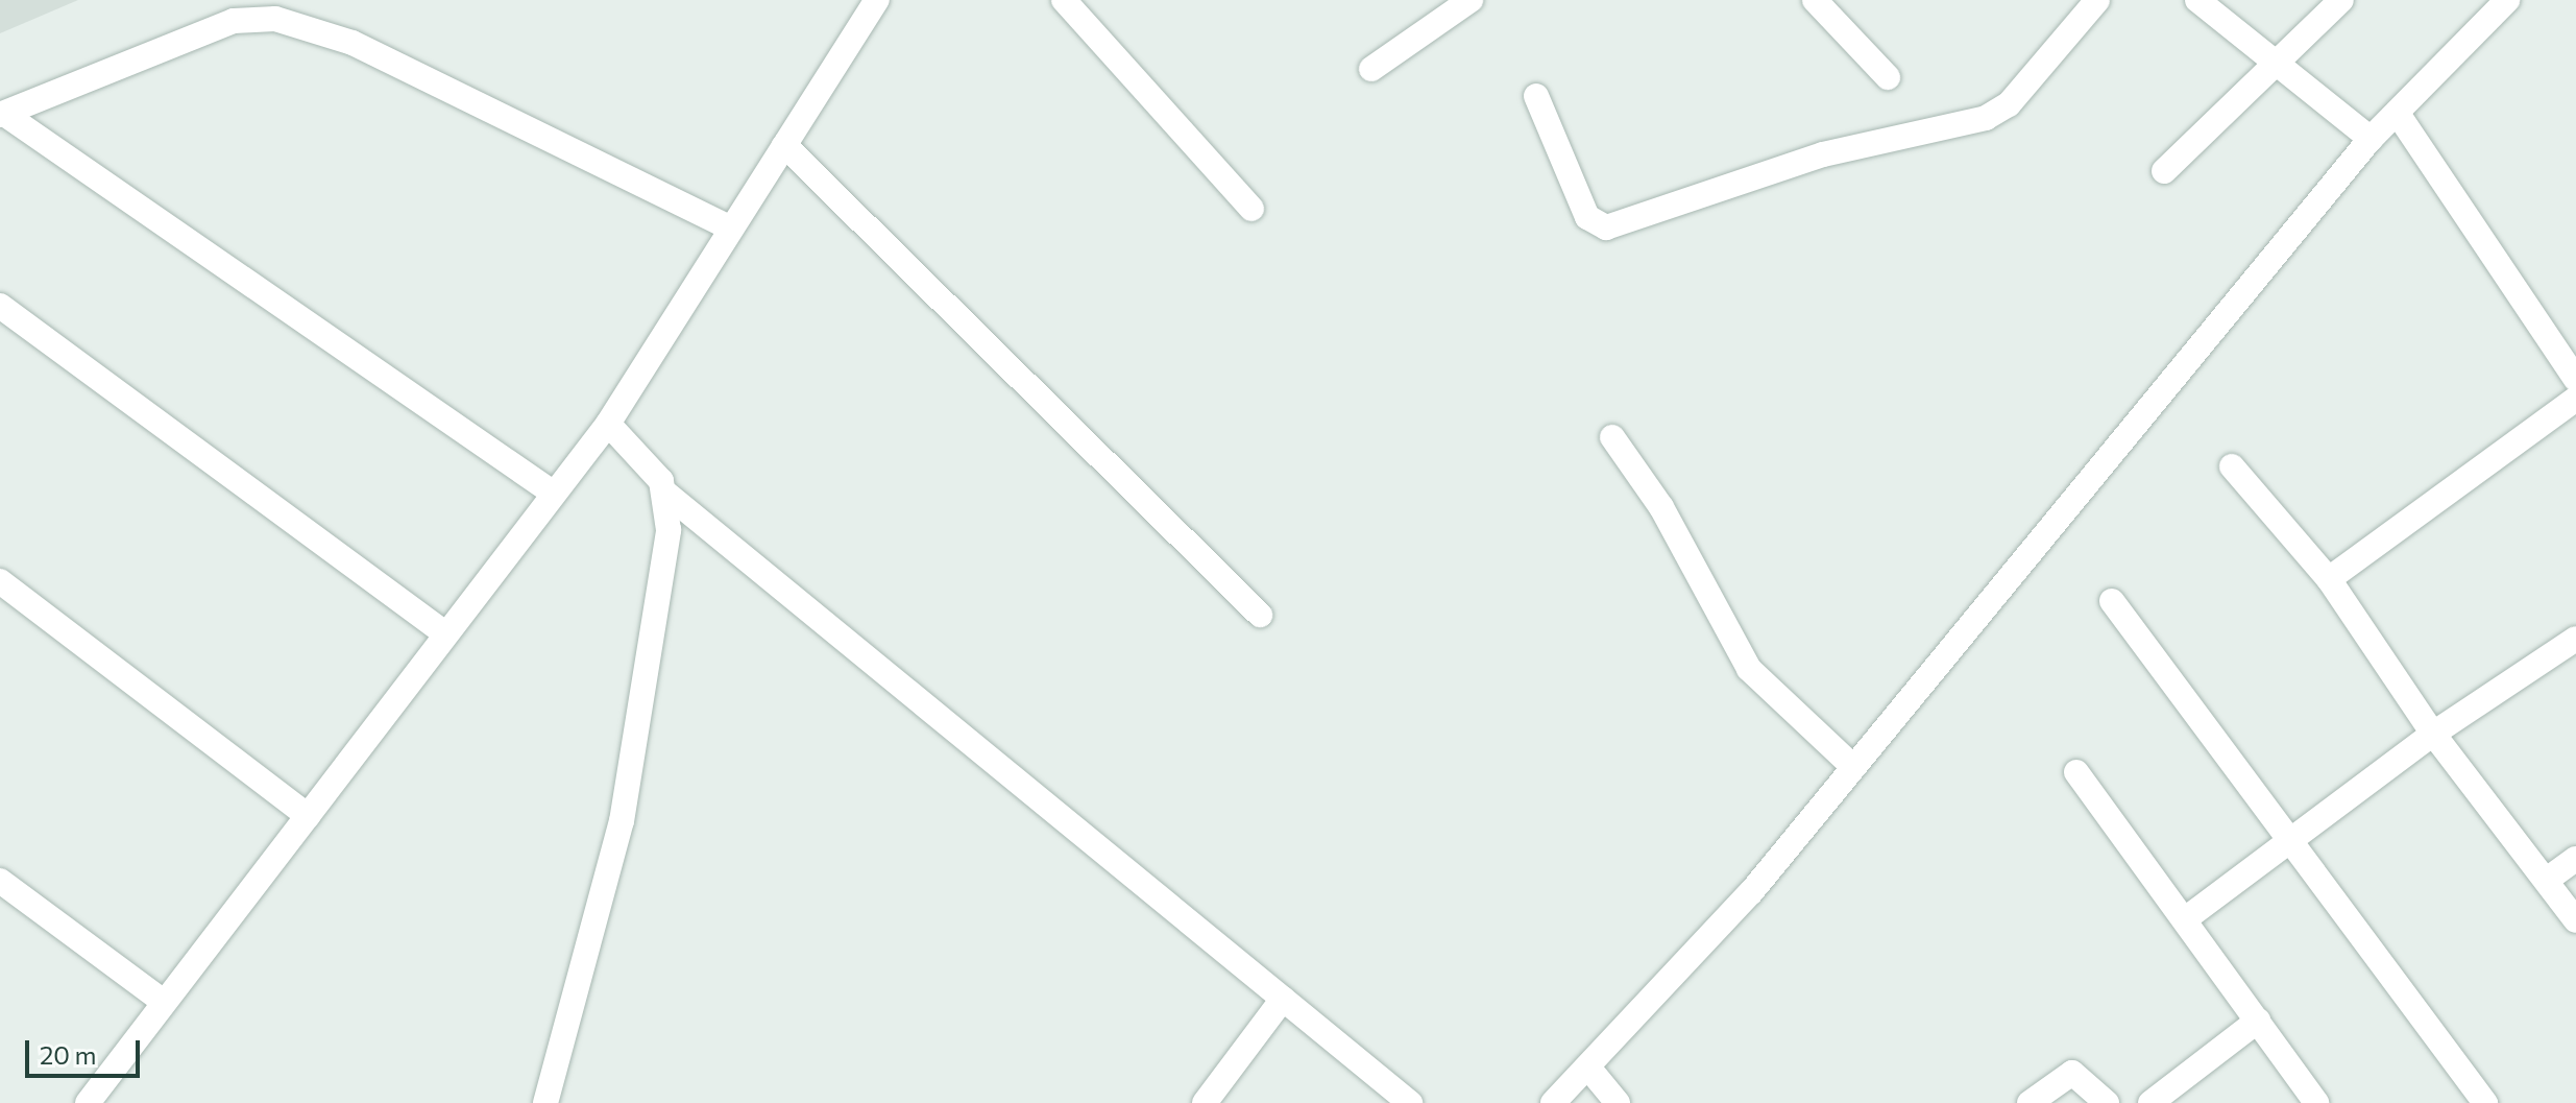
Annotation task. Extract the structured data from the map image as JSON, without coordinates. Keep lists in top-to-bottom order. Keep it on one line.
{"scale_bar":"20 m"}
